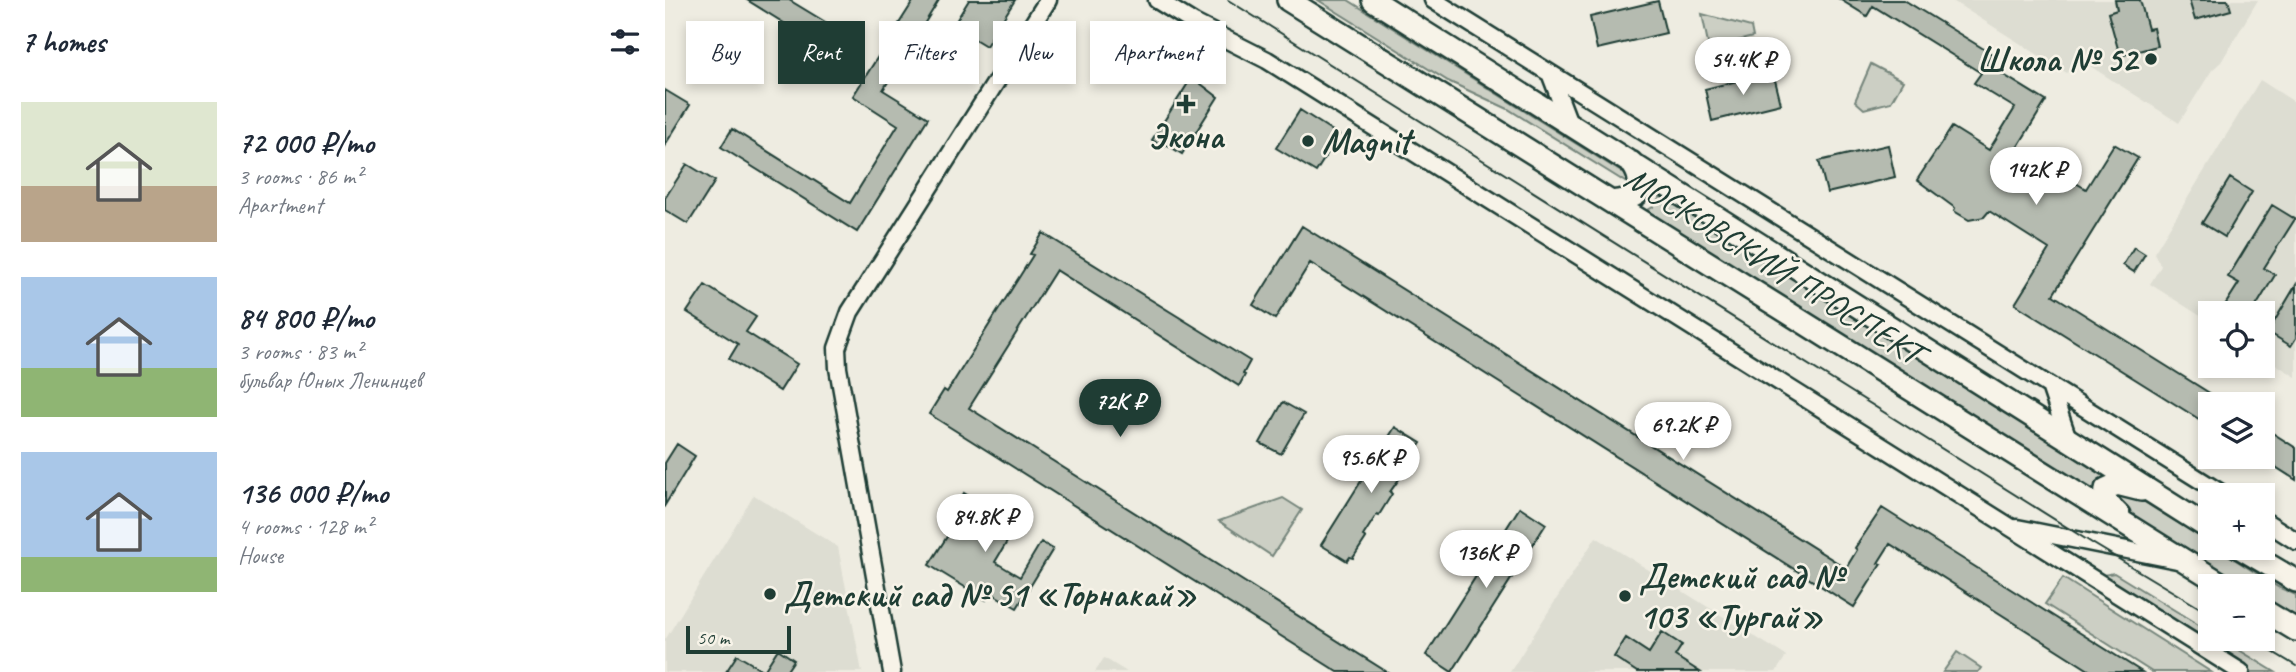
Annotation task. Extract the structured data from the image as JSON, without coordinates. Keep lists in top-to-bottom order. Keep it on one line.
{"streets":{"main road":["МОСКОВСКИЙ ПРОСПЕКТ"]},"places":{"other":["Школа № 52","Magnit","Детский сад № 51 «Торнакай»","Детский сад № 103 «Тургай»"],"health":["Экона"]},"scale_bar":"50 m","page":{"heading":"7 homes","chip":["Buy","Rent","Filters","New","Apartment"],"price":["54.4K ₽","142K ₽","72K ₽","69.2K ₽","95.6K ₽","84.8K ₽","136K ₽"],"list":[{"name":"72 000 ₽/mo","note":"3 rooms · 86 m² · Apartment"},{"name":"84 800 ₽/mo","note":"3 rooms · 83 m² · бульвар Юных Ленинцев"},{"name":"136 000 ₽/mo","note":"4 rooms · 128 m² · House"}],"map_buttons":["+","−"],"scale":"50 m"}}
